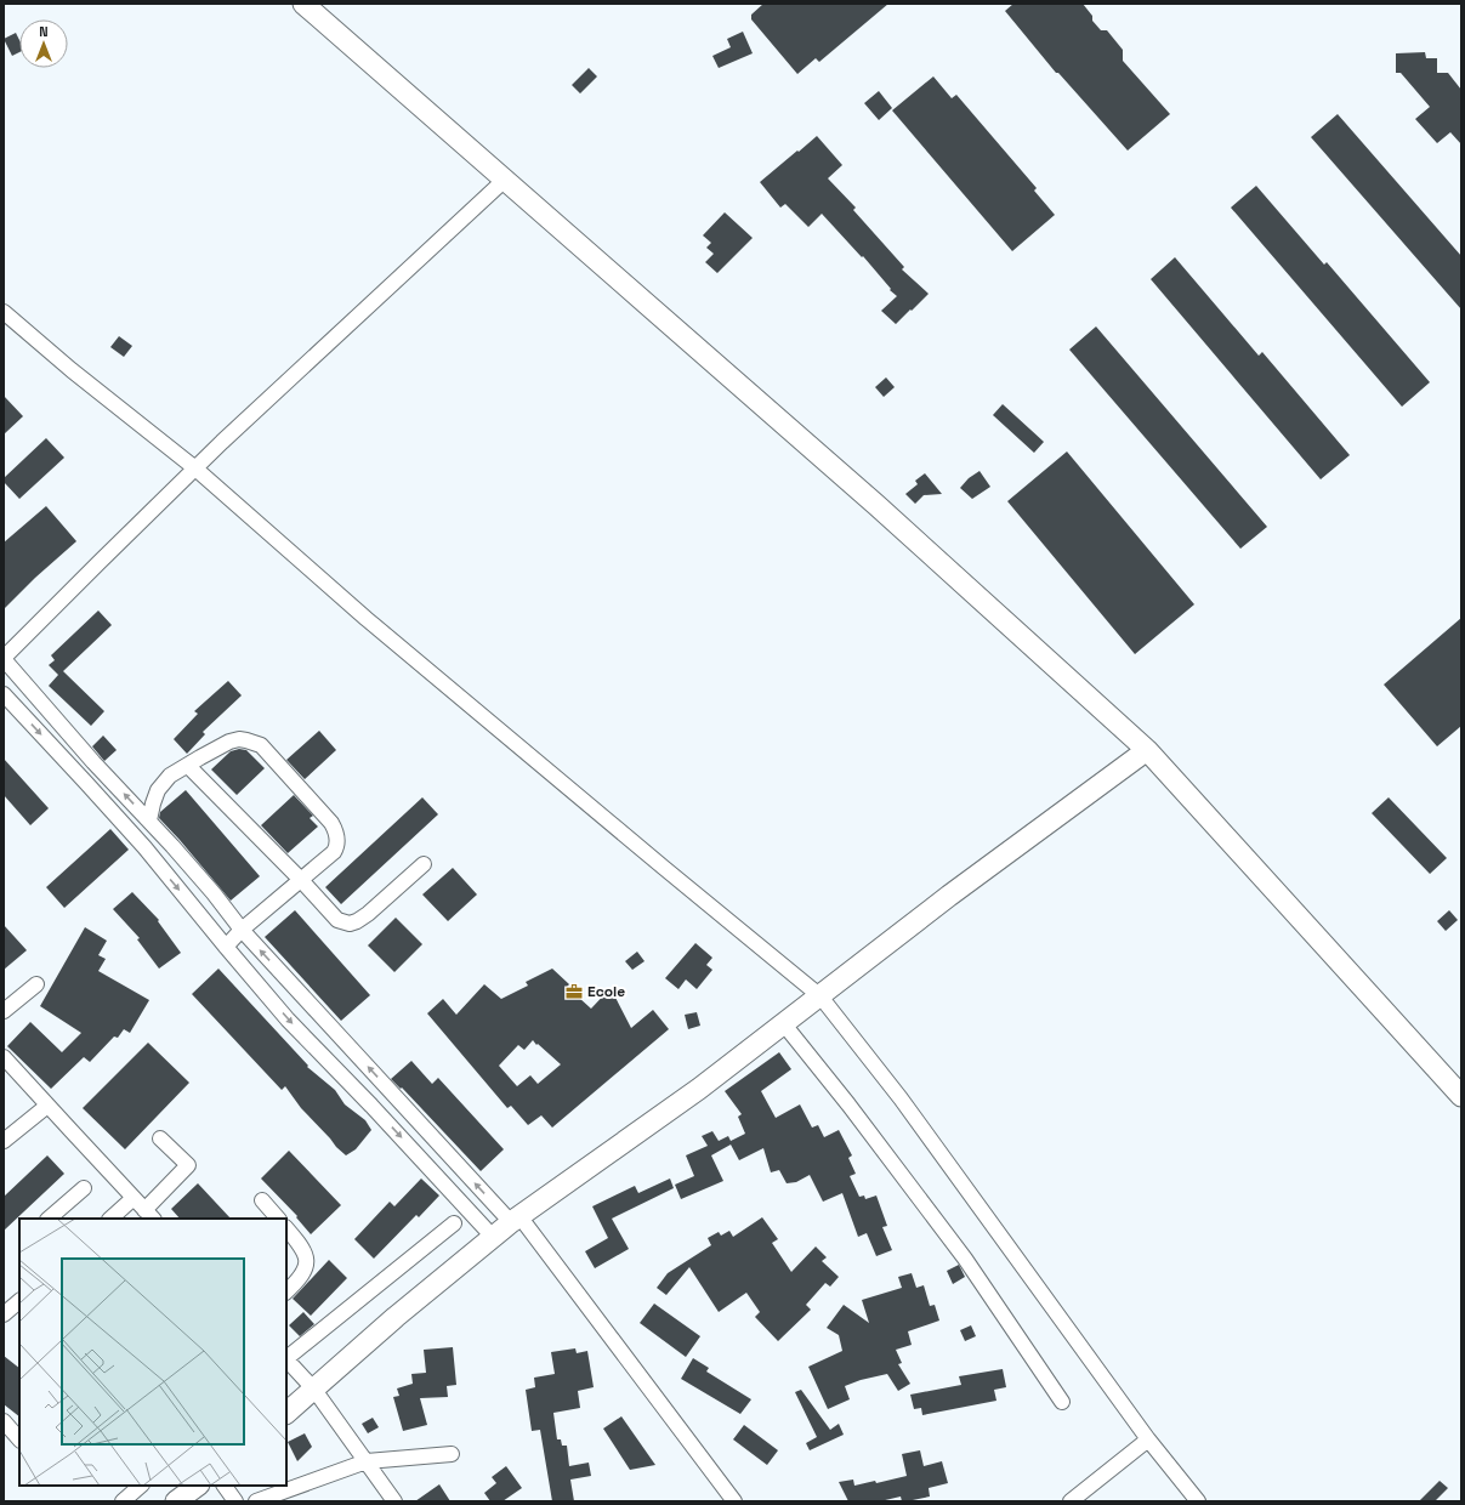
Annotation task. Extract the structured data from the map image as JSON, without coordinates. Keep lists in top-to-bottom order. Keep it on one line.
{"places":{"office":["Ecole"]},"north":"top"}
